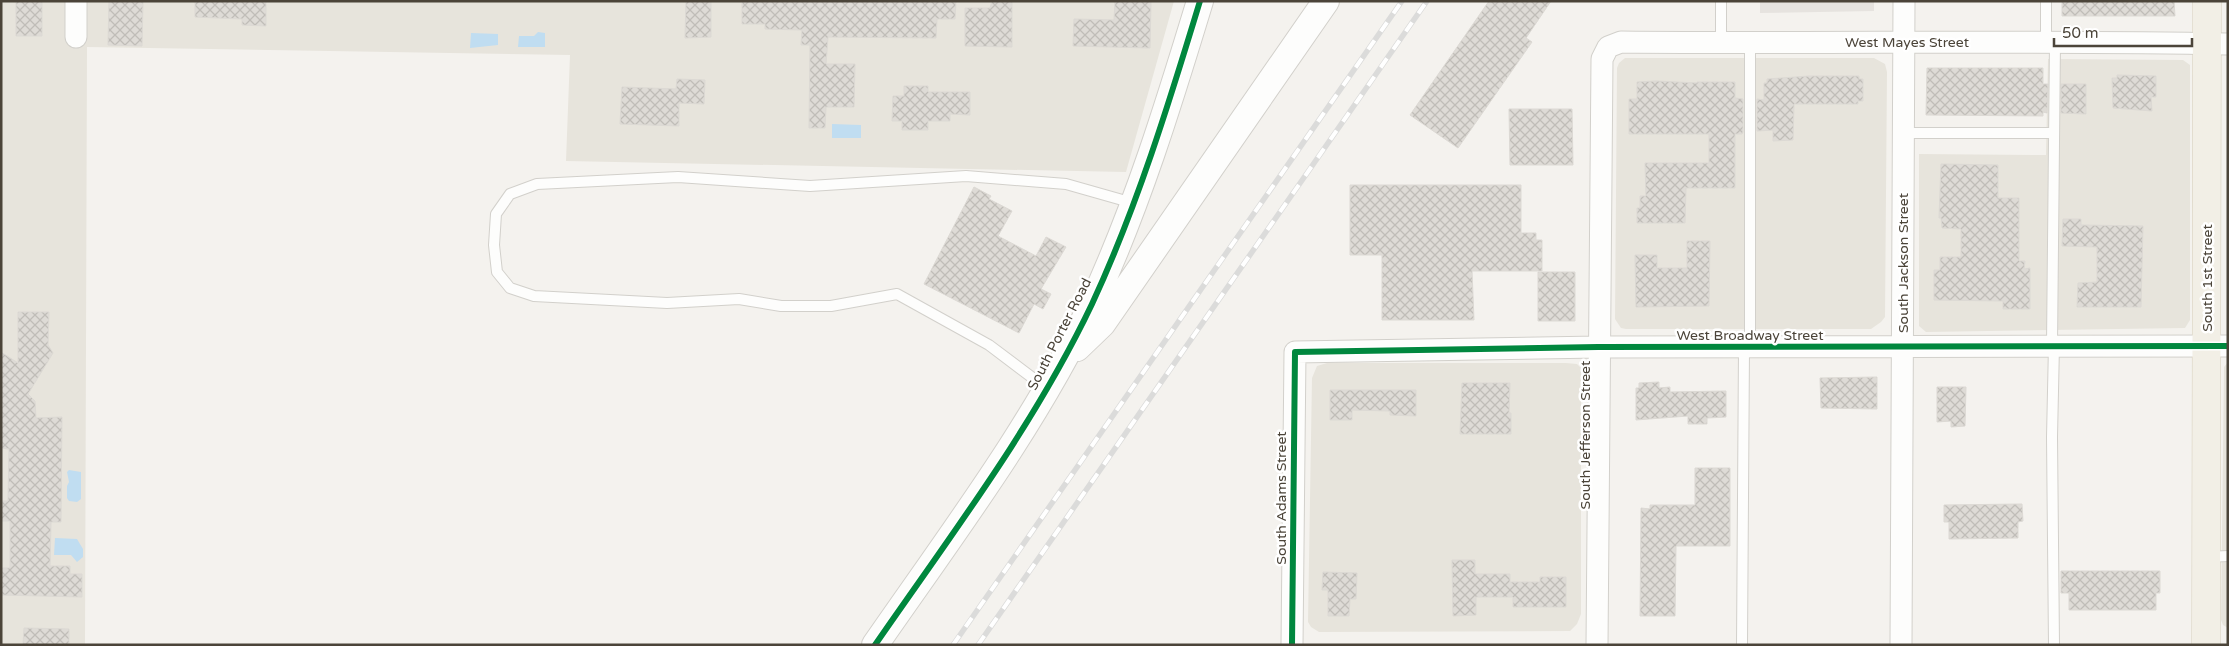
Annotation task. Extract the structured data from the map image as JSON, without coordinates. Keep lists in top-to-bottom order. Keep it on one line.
{"streets":{"main road":["South 1st Street"],"street":["West Mayes Street","South Jackson Street","South Porter Road","West Broadway Street","South Jefferson Street","South Adams Street"]},"crossings":[["West Mayes Street","South Jackson Street"],["West Mayes Street","South 1st Street"],["West Mayes Street","South Jefferson Street"],["South Jackson Street","West Broadway Street"],["South 1st Street","West Broadway Street"],["West Broadway Street","South Jefferson Street"],["West Broadway Street","South Adams Street"]],"scale_bar":"50 m"}
